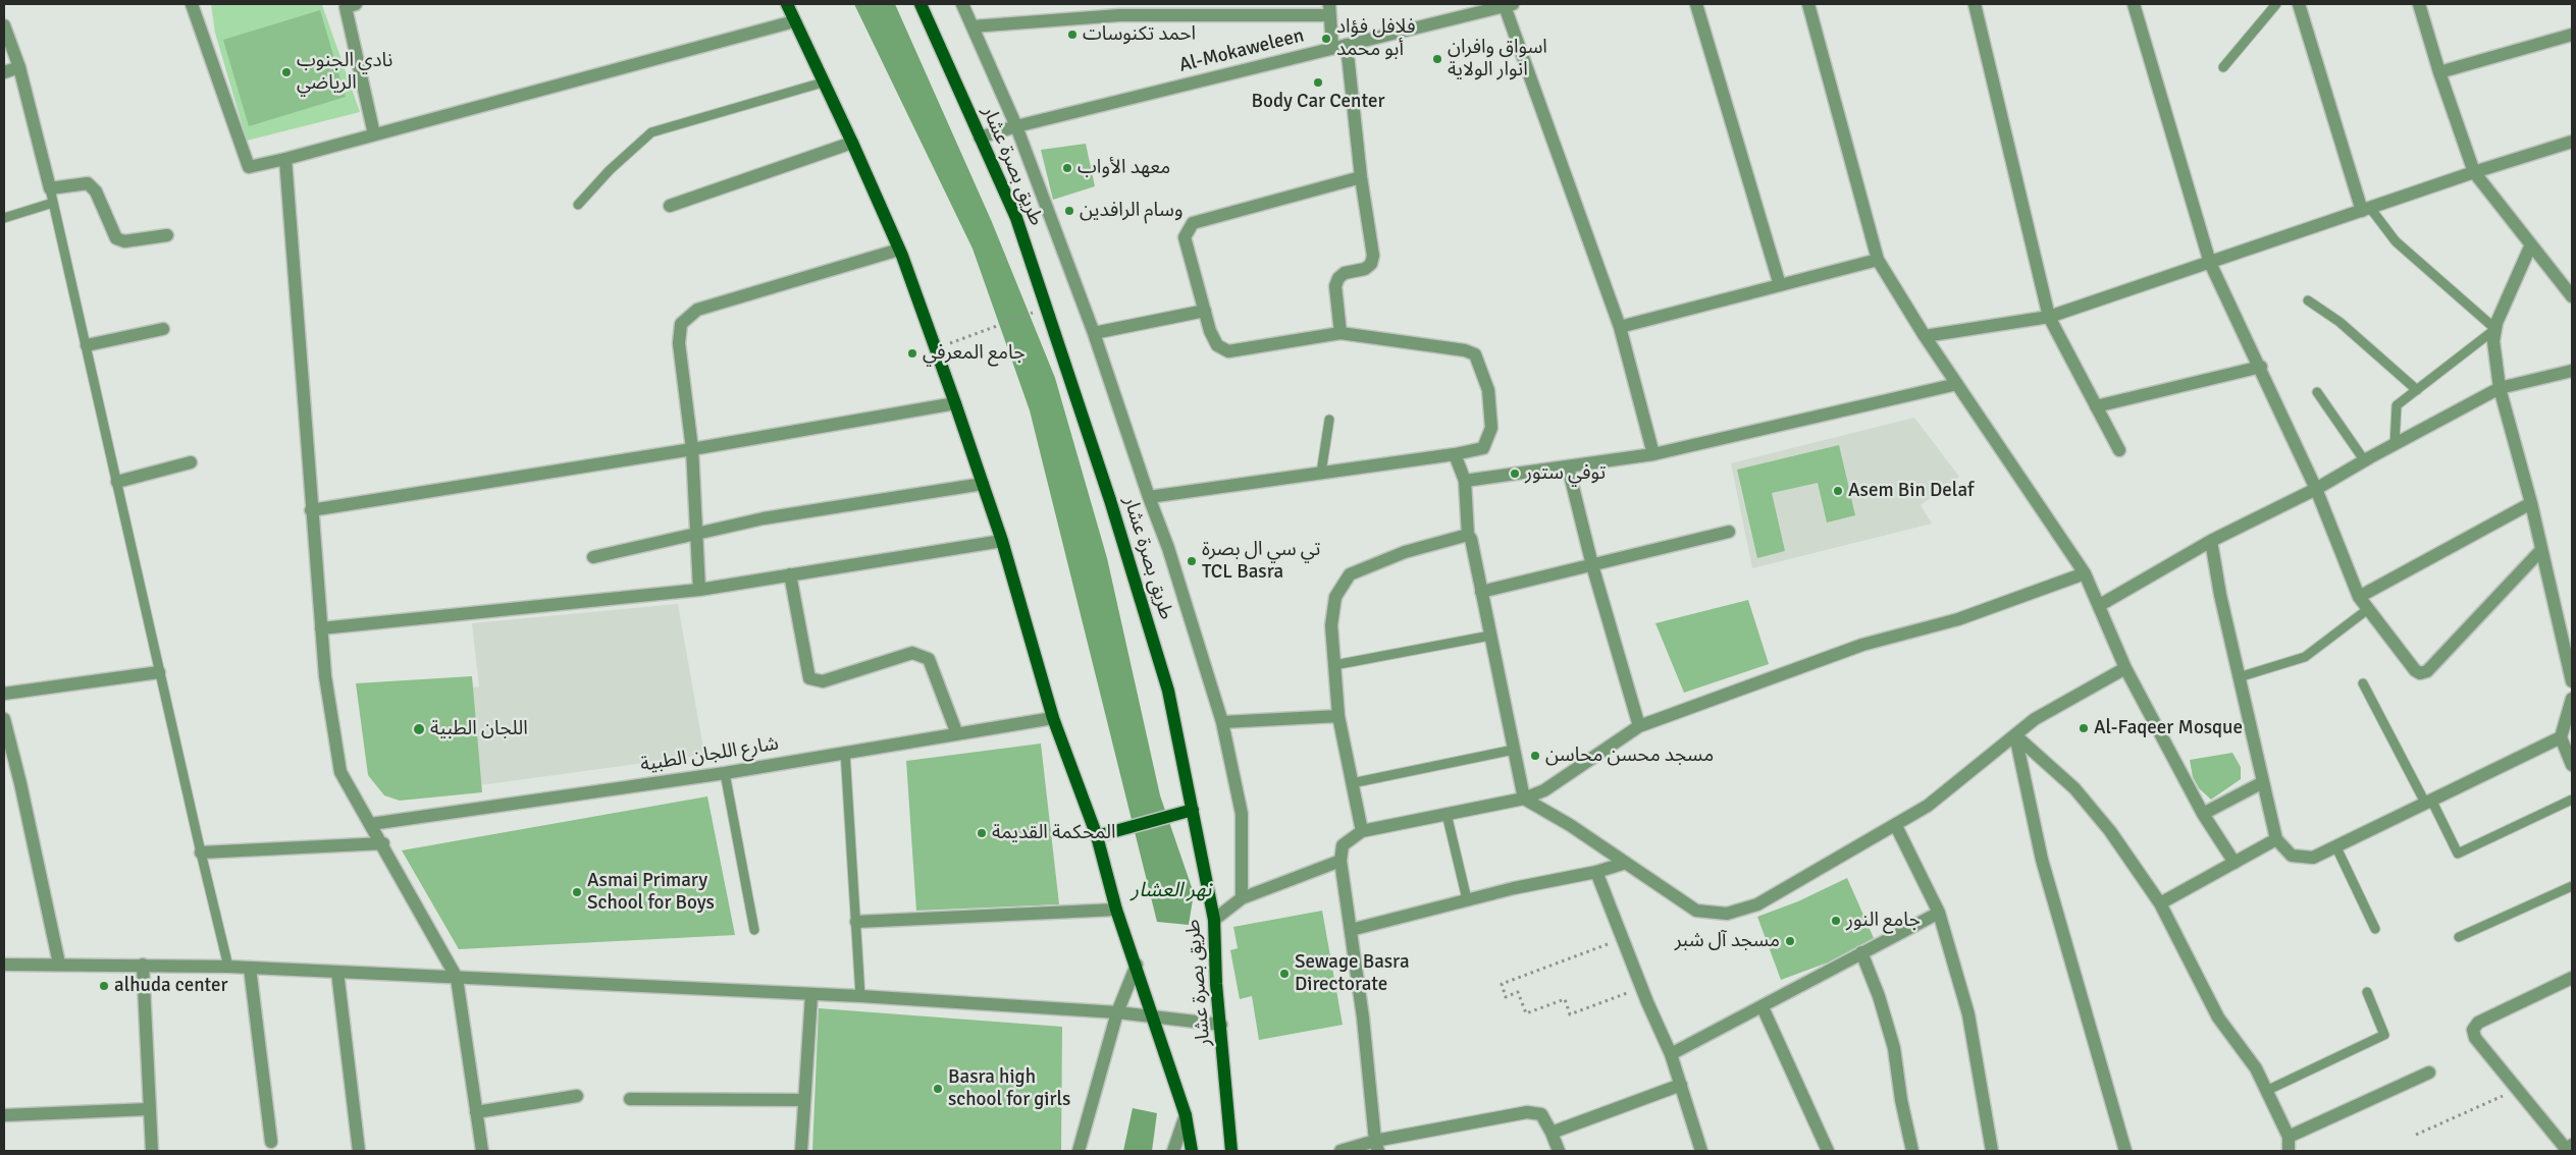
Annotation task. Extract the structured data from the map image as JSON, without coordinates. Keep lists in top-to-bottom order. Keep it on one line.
{"streets":{"main road":["طريق بصرة عشار"],"street":["Al-Mokaweleen","شارع اللجان الطبية"]},"crossings":[["Al-Mokaweleen","طريق بصرة عشار"]],"water":["نهر العشار"],"places":["احمد تكنوسات","فلافل فؤاد أبو محمد","اسواق وافران انوار الولاية","نادي الجنوب الرياضي","Body Car Center","معهد الأواب","وسام الرافدين","جامع المعرفي","توفي ستور","Asem Bin Delaf","تي سي ال بصرة TCL Basra","Al-Faqeer Mosque","اللجان الطبية","مسجد محسن محاسن","المحكمة القديمة","Asmai Primary School for Boys","جامع النور","مسجد آل شبر","Sewage Basra Directorate","alhuda center","Basra high school for girls"]}
